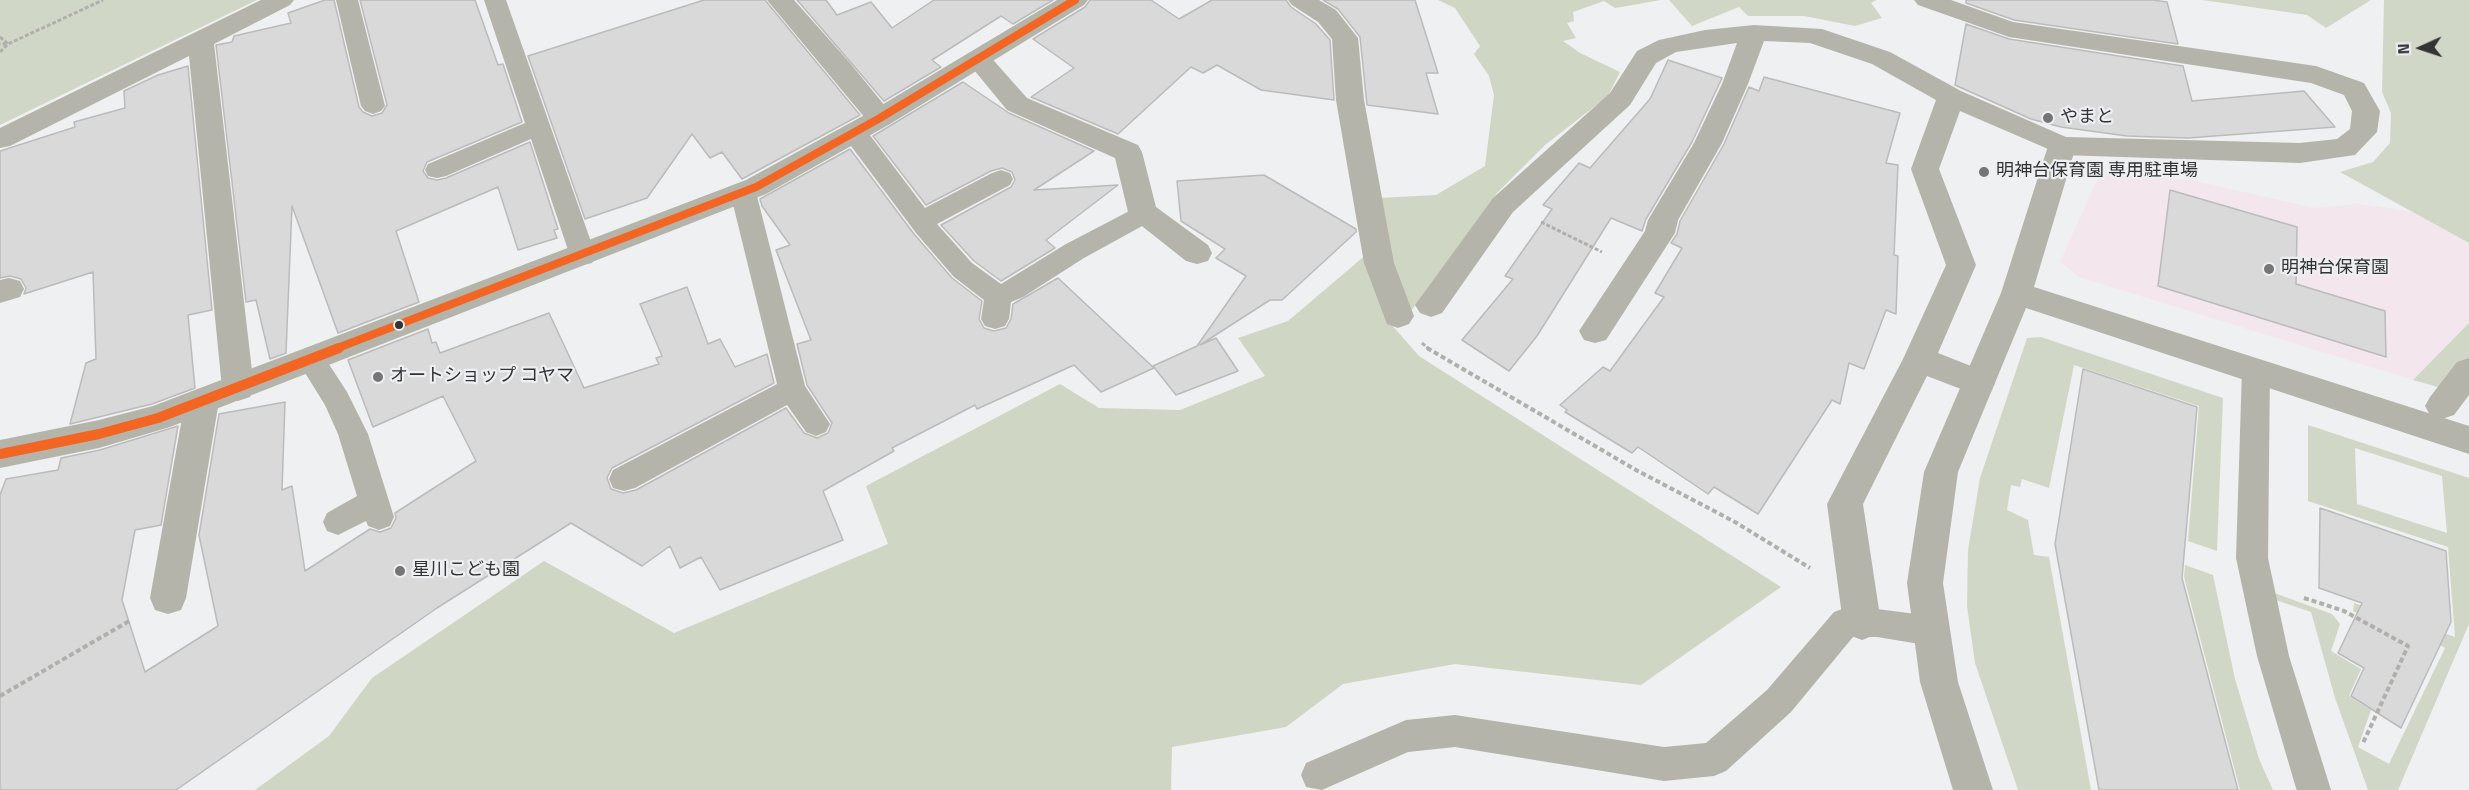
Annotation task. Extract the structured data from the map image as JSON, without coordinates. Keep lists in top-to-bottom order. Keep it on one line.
{"places":["やまと","明神台保育園 専用駐車場","明神台保育園","オートショップ コヤマ","星川こども園"],"north":"left"}
